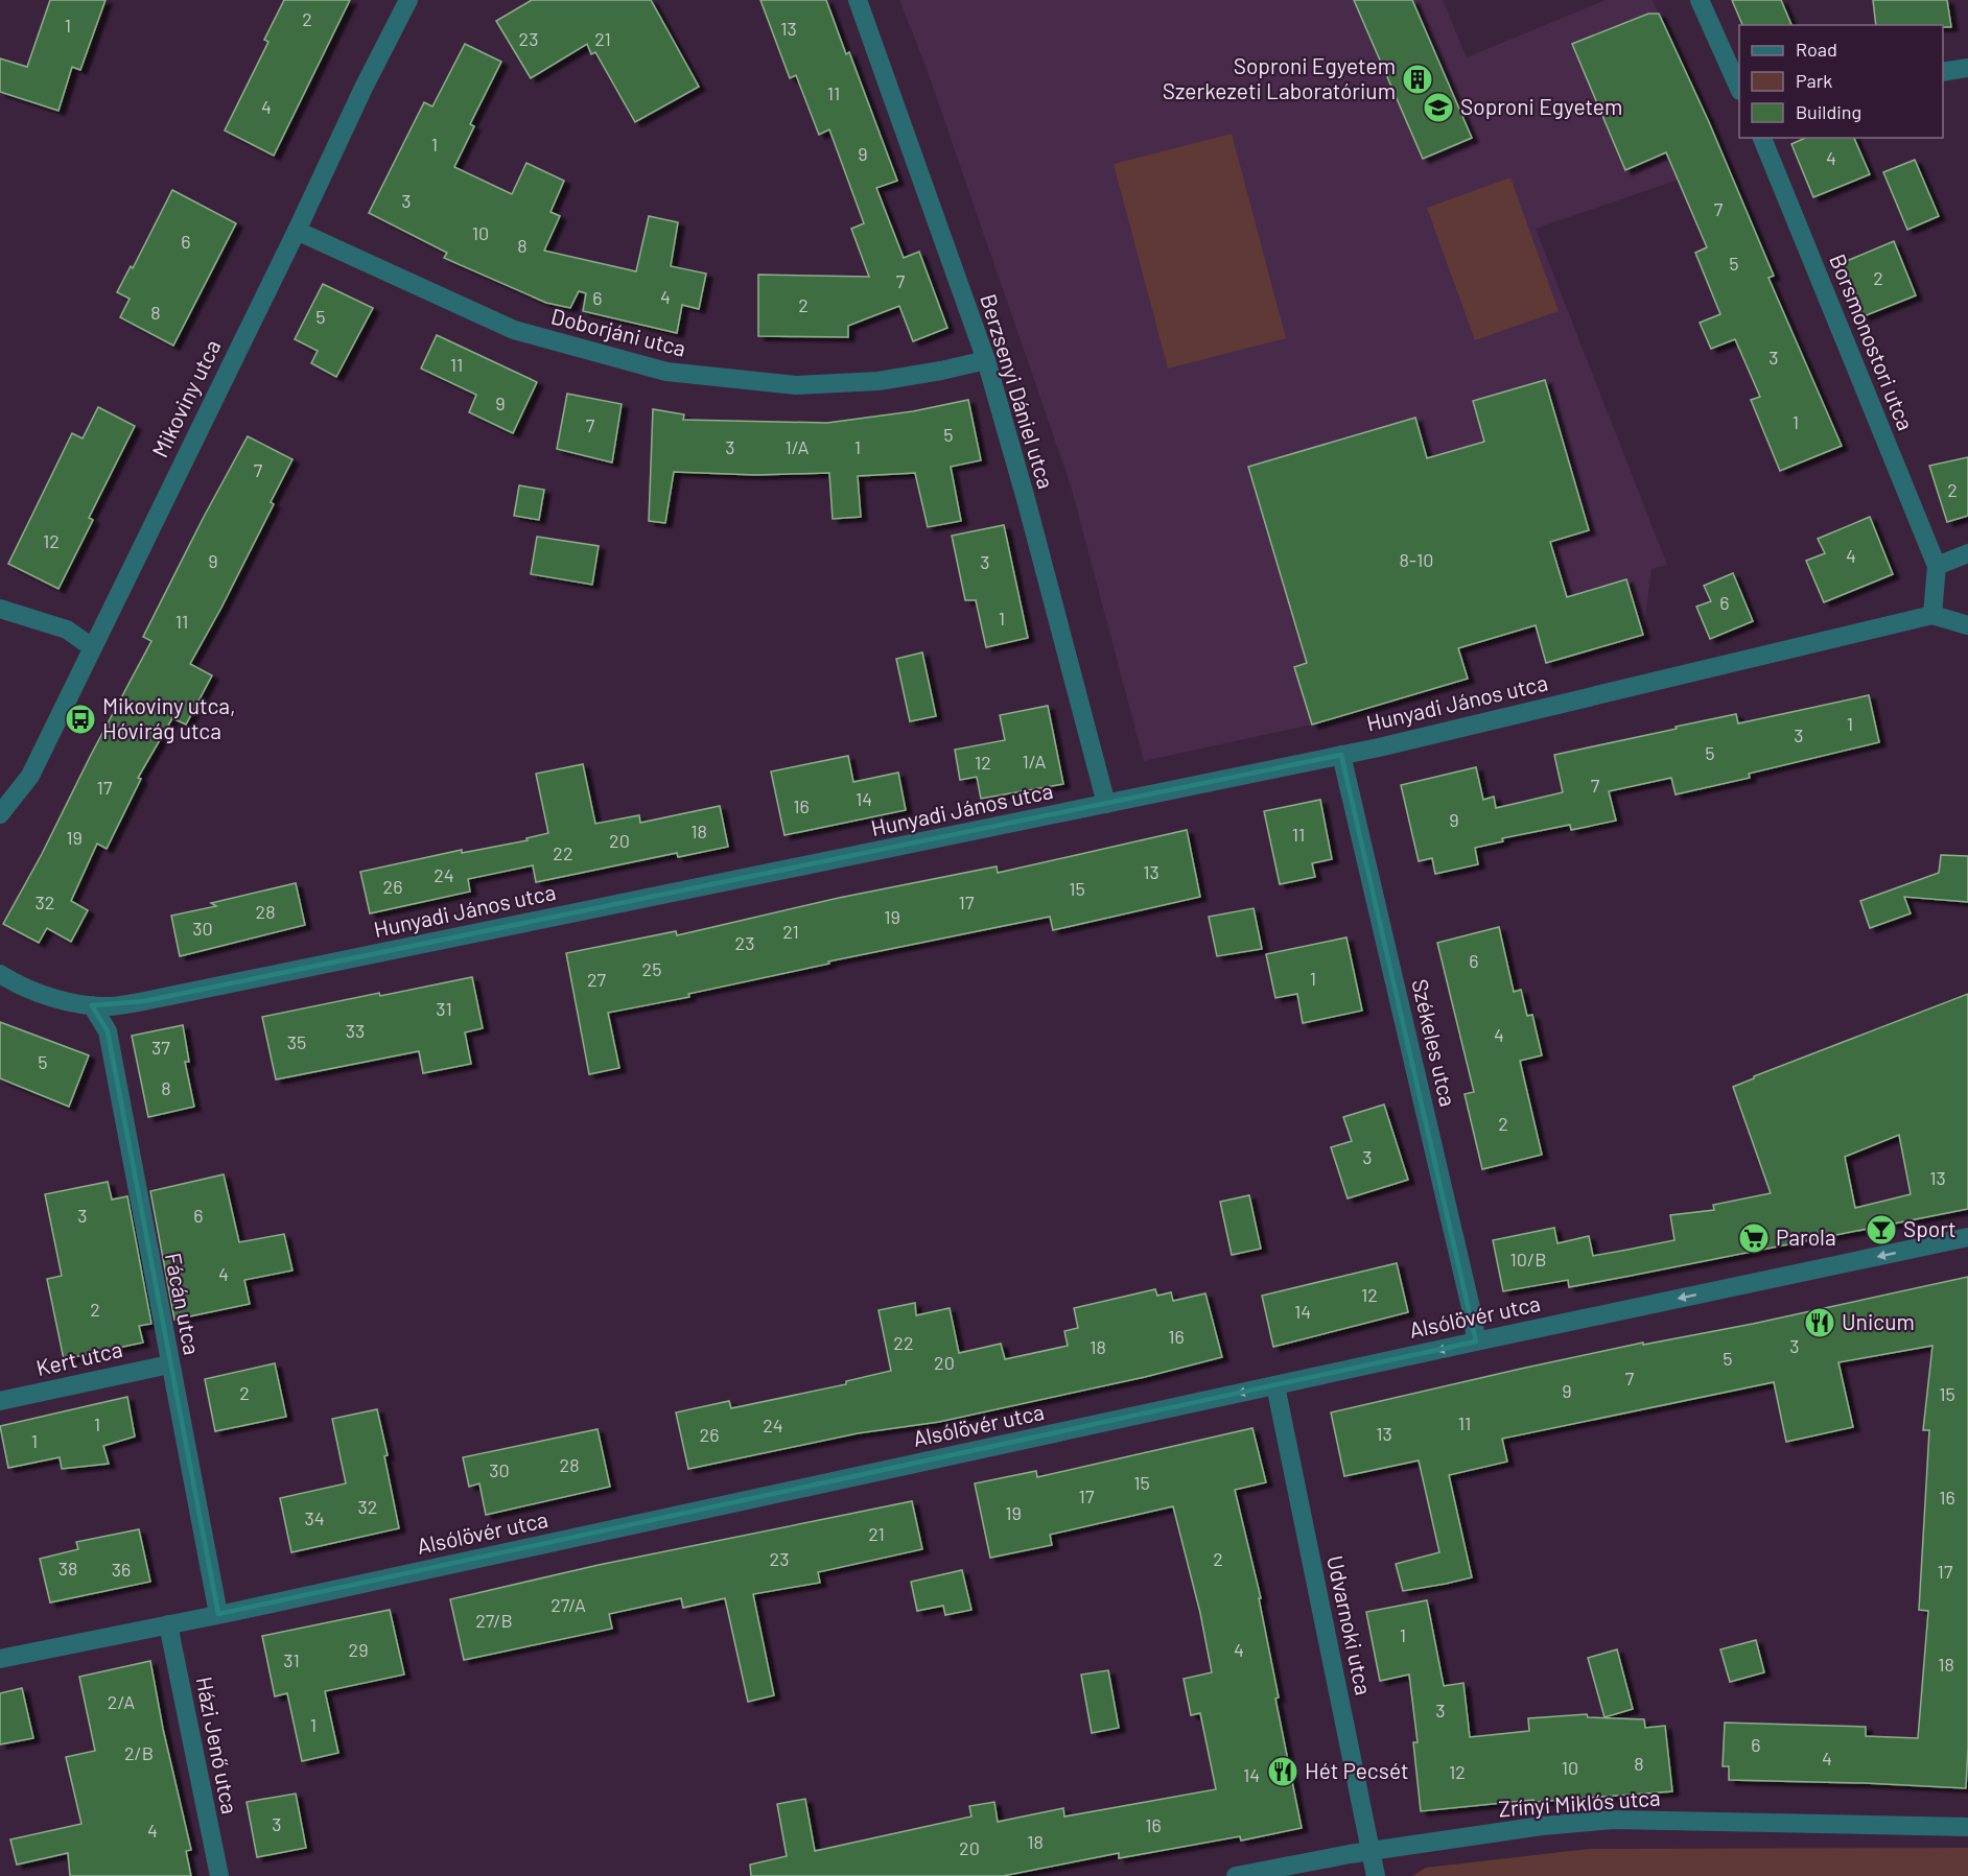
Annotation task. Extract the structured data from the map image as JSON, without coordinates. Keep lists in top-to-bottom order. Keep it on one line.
{"streets":{"street":["Doborjáni utca","Borsmonostori utca","Berzsenyi Dániel utca","Mikoviny utca","Hunyadi János utca","Székeles utca","Fácán utca","Alsólövér utca","Kert utca","Udvarnoki utca","Házi Jenő utca","Zrínyi Miklós utca"]},"crossings":[["Doborjáni utca","Berzsenyi Dániel utca"],["Doborjáni utca","Mikoviny utca"],["Berzsenyi Dániel utca","Hunyadi János utca"],["Hunyadi János utca","Székeles utca"],["Hunyadi János utca","Fácán utca"],["Székeles utca","Alsólövér utca"],["Fácán utca","Alsólövér utca"],["Fácán utca","Kert utca"],["Alsólövér utca","Udvarnoki utca"],["Alsólövér utca","Házi Jenő utca"],["Udvarnoki utca","Zrínyi Miklós utca"]],"one_way":["Alsólövér utca"],"places":{"building":["Soproni Egyetem Szerkezeti Laboratórium"],"school or university":["Soproni Egyetem"],"bus stop":["Mikoviny utca, Hóvirág utca"],"bar":["Sport"],"supermarket":["Parola"],"restaurant":["Unicum","Hét Pecsét"]},"house_numbers":["2","1","13","23","21","11","4","1","9","4","3","7","10","6","8","5","2","7","4","6","2","8","5","3","11","9","1","7","5","3","1/A","1","7","2","12","4","8-10","9","3","6","1","11","1","3","5","1/A","12","7","17","14","16","9","18","11","19","20","22","13","24","26","15","32","17","28","19","30","21","23","6","25","1","27","31","33","4","35","37","5","8","2","3","13","3","6","10/B","4","12","2","14","16","22","3","18","5","20","7","9","2","15","11","1","24","13","26","1","28","30","15","17","16","32","19","34","21","23","2","38","36","17","27/A","27/B","1","29","4","31","18","2/A","3","1","6","2/B","4","8","10","12","14","3","16","4","18","20"],"legend":["Road","Park","Building"]}
